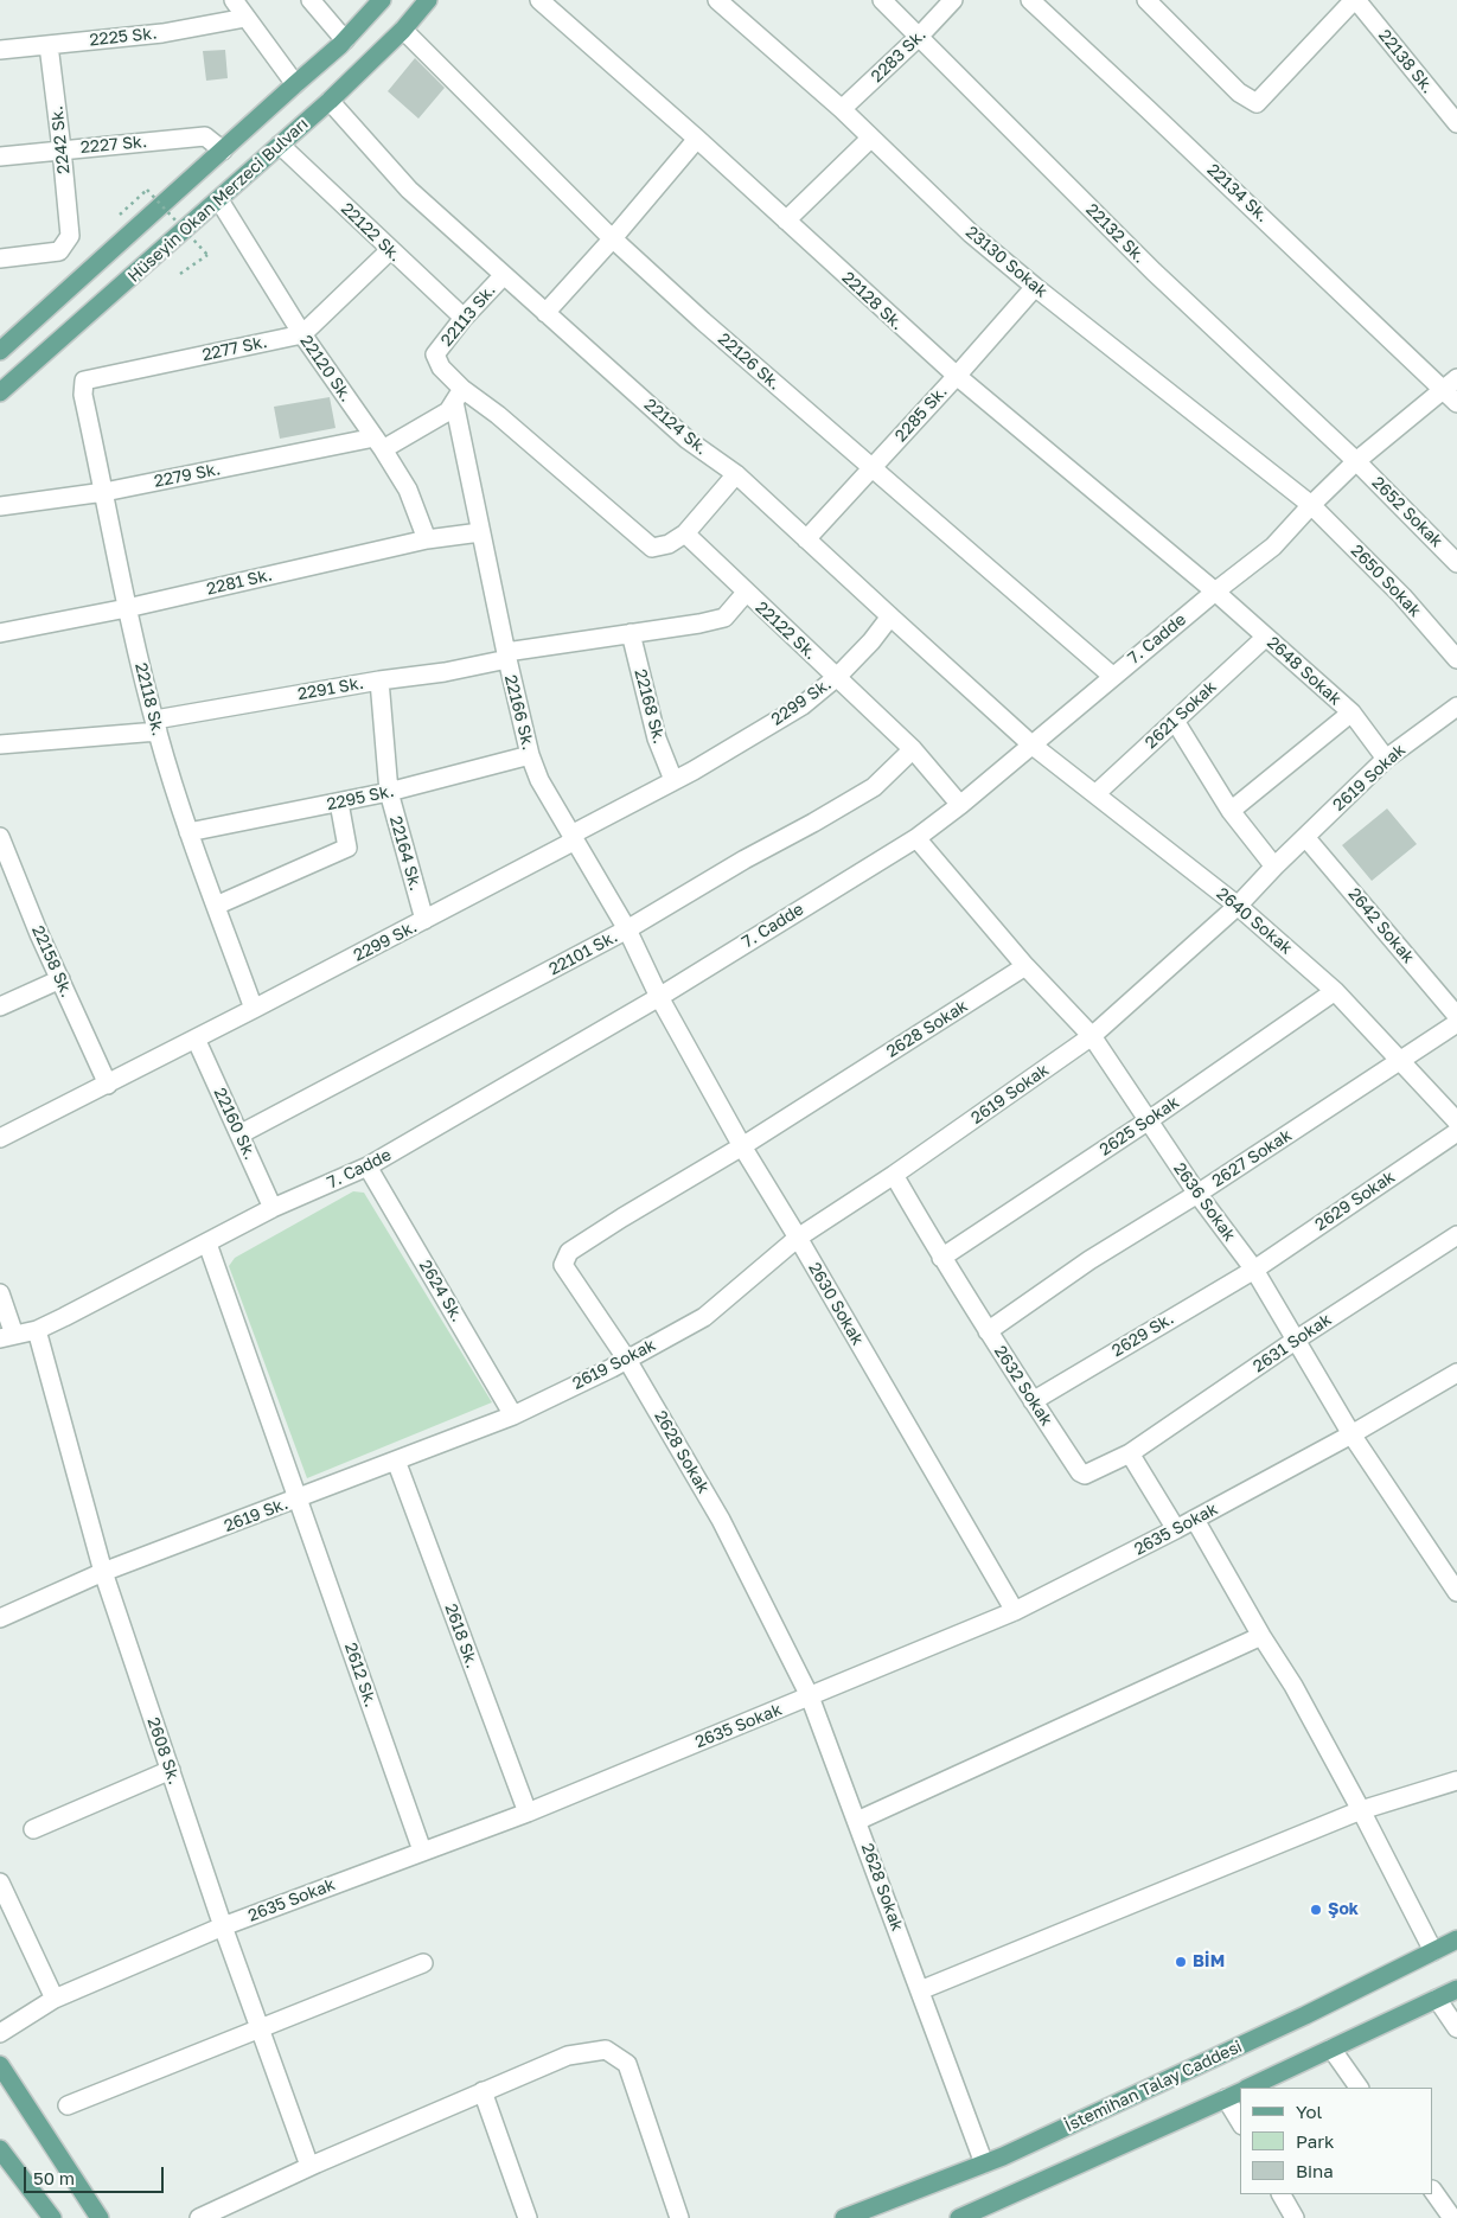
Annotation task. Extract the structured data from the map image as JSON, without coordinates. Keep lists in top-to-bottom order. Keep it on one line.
{"streets":{"main road":["Hüseyin Okan Merzeci Bulvarı","İstemihan Talay Caddesi"],"street":["2225 Sk.","2283 Sk.","22138 Sk.","2242 Sk.","2227 Sk.","22134 Sk.","22122 Sk.","22132 Sk.","23130 Sokak","22128 Sk.","22113 Sk.","2277 Sk.","22126 Sk.","22120 Sk.","2285 Sk.","22124 Sk.","2279 Sk.","2652 Sokak","2650 Sokak","2281 Sk.","7. Cadde","2648 Sokak","2291 Sk.","22118 Sk.","2299 Sk.","22168 Sk.","22166 Sk.","2621 Sokak","2619 Sokak","2295 Sk.","22164 Sk.","2640 Sokak","2642 Sokak","22101 Sk.","22158 Sk.","2628 Sokak","22160 Sk.","2625 Sokak","2627 Sokak","2629 Sokak","2636 Sokak","2624 Sk.","2630 Sokak","2629 Sk.","2631 Sokak","2632 Sokak","2619 Sk.","2635 Sokak","2618 Sk.","2612 Sk.","2608 Sk."]},"crossings":[["2225 Sk.","2242 Sk."],["2283 Sk.","22132 Sk."],["2283 Sk.","23130 Sokak"],["2242 Sk.","2227 Sk."],["2227 Sk.","Hüseyin Okan Merzeci Bulvarı"],["22134 Sk.","7. Cadde"],["Hüseyin Okan Merzeci Bulvarı","22122 Sk."],["Hüseyin Okan Merzeci Bulvarı","22126 Sk."],["Hüseyin Okan Merzeci Bulvarı","22120 Sk."],["Hüseyin Okan Merzeci Bulvarı","22124 Sk."],["22122 Sk.","22113 Sk."],["22122 Sk.","7. Cadde"],["22122 Sk.","2291 Sk."],["22122 Sk.","2299 Sk."],["22122 Sk.","22101 Sk."],["22132 Sk.","2652 Sokak"],["22132 Sk.","7. Cadde"],["23130 Sokak","2285 Sk."],["23130 Sokak","2650 Sokak"],["23130 Sokak","7. Cadde"],["22128 Sk.","2285 Sk."],["22128 Sk.","7. Cadde"],["22128 Sk.","2648 Sokak"],["22113 Sk.","22124 Sk."],["22113 Sk.","22166 Sk."],["2277 Sk.","22120 Sk."],["2277 Sk.","22118 Sk."],["22126 Sk.","2285 Sk."],["22126 Sk.","7. Cadde"],["22120 Sk.","2279 Sk."],["22120 Sk.","2281 Sk."],["2285 Sk.","22124 Sk."],["22124 Sk.","7. Cadde"],["22124 Sk.","2299 Sk."],["22124 Sk.","2640 Sokak"],["2279 Sk.","22118 Sk."],["2652 Sokak","7. Cadde"],["2650 Sokak","7. Cadde"],["2281 Sk.","22118 Sk."],["2281 Sk.","22166 Sk."],["7. Cadde","2648 Sokak"],["7. Cadde","22166 Sk."],["7. Cadde","2640 Sokak"],["7. Cadde","22160 Sk."],["7. Cadde","2636 Sokak"],["7. Cadde","2624 Sk."],["7. Cadde","2630 Sokak"],["7. Cadde","2612 Sk."],["7. Cadde","2608 Sk."],["2648 Sokak","2621 Sokak"],["2648 Sokak","2619 Sokak"],["2291 Sk.","22118 Sk."],["2291 Sk.","22168 Sk."],["2291 Sk.","22166 Sk."],["2291 Sk.","22164 Sk."],["22118 Sk.","2299 Sk."],["22118 Sk.","2295 Sk."],["2299 Sk.","22168 Sk."],["2299 Sk.","22166 Sk."],["2299 Sk.","22164 Sk."],["2299 Sk.","22158 Sk."],["2299 Sk.","22160 Sk."],["22166 Sk.","2295 Sk."],["22166 Sk.","22101 Sk."],["22166 Sk.","2630 Sokak"],["2621 Sokak","2640 Sokak"],["2619 Sokak","2640 Sokak"],["2619 Sokak","2642 Sokak"],["2619 Sokak","2628 Sokak"],["2619 Sokak","2636 Sokak"],["2619 Sokak","2624 Sk."],["2619 Sokak","2630 Sokak"],["2619 Sokak","2632 Sokak"],["2619 Sokak","2619 Sk."],["2295 Sk.","22164 Sk."],["2640 Sokak","2625 Sokak"],["2640 Sokak","2627 Sokak"],["22101 Sk.","22160 Sk."],["2628 Sokak","2636 Sokak"],["2628 Sokak","2630 Sokak"],["2628 Sokak","2635 Sokak"],["2628 Sokak","İstemihan Talay Caddesi"],["2625 Sokak","2636 Sokak"],["2625 Sokak","2632 Sokak"],["2627 Sokak","2636 Sokak"],["2627 Sokak","2632 Sokak"],["2629 Sokak","2636 Sokak"],["2629 Sokak","2629 Sk."],["2636 Sokak","2629 Sk."],["2636 Sokak","2631 Sokak"],["2636 Sokak","2635 Sokak"],["2624 Sk.","2619 Sk."],["2630 Sokak","2635 Sokak"],["2629 Sk.","2632 Sokak"],["2631 Sokak","2632 Sokak"],["2619 Sk.","2618 Sk."],["2619 Sk.","2612 Sk."],["2619 Sk.","2608 Sk."],["2635 Sokak","2618 Sk."],["2635 Sokak","2612 Sk."],["2635 Sokak","2608 Sk."]],"places":["Şok","BİM"],"legend":["Yol","Park","Bina"],"scale_bar":"50 m"}
